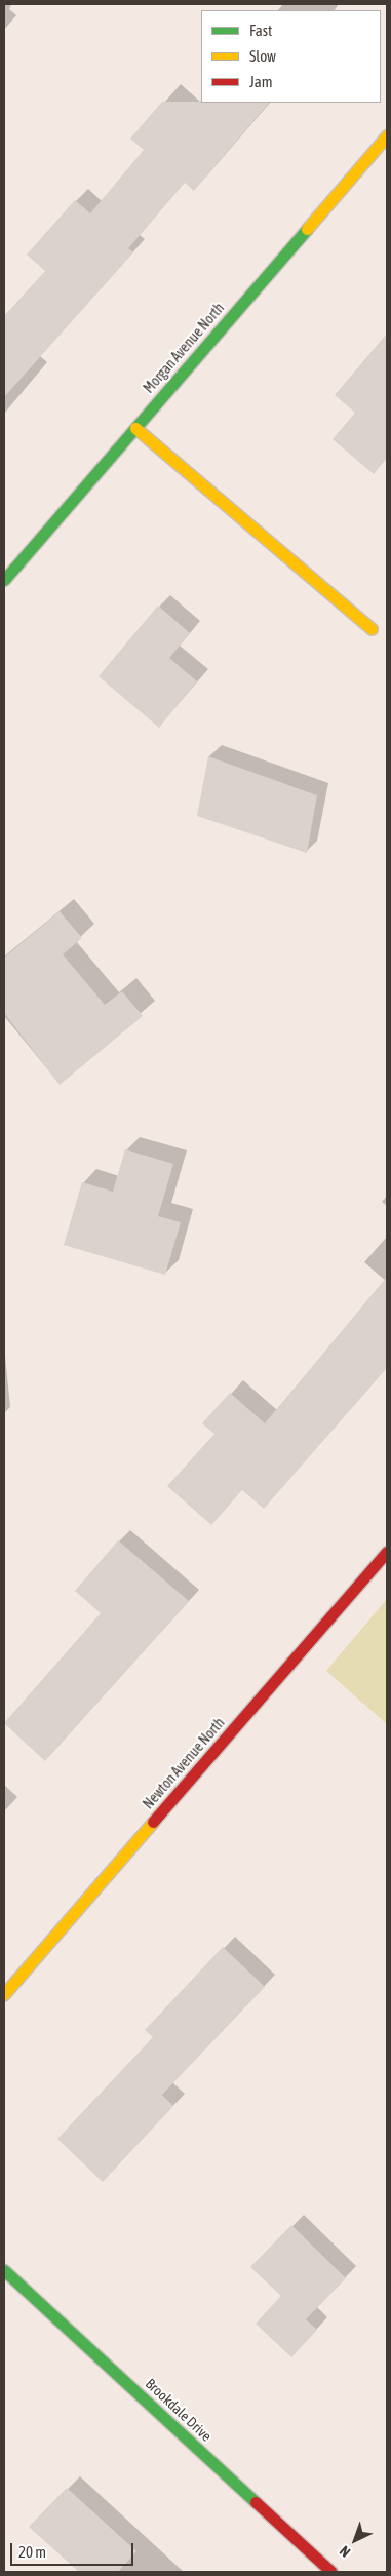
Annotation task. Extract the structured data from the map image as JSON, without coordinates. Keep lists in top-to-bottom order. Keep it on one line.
{"streets":{"street":["Morgan Avenue North","Newton Avenue North","Brookdale Drive"]},"legend":["Fast","Slow","Jam"],"scale_bar":"20 m","north":"bottom left"}
